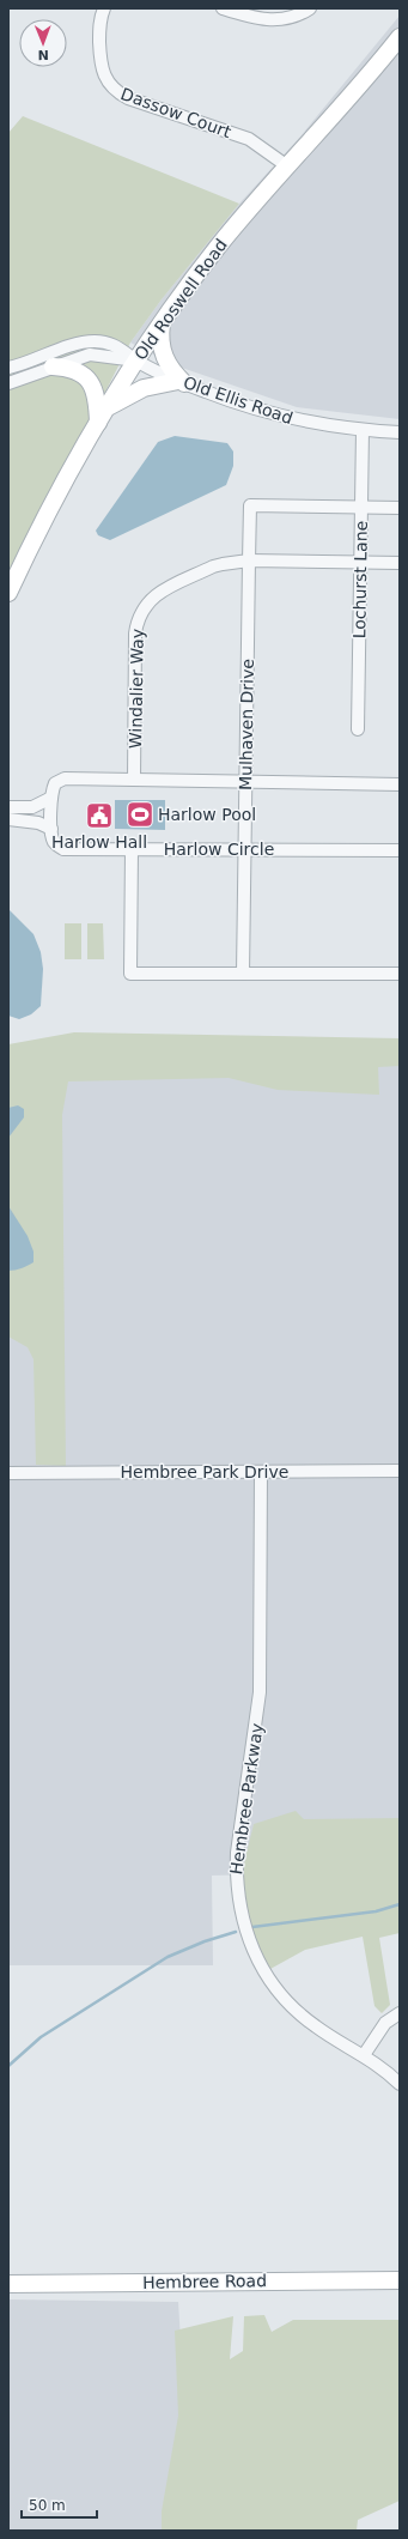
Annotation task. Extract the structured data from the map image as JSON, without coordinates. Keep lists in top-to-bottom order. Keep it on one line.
{"streets":{"street":["Dassow Court","Old Roswell Road","Old Ellis Road","Lochurst Lane","Windalier Way","Mulhaven Drive","Harlow Circle","Hembree Park Drive","Hembree Parkway","Hembree Road"]},"crossings":[["Dassow Court","Old Roswell Road"],["Old Roswell Road","Old Ellis Road"],["Old Ellis Road","Lochurst Lane"],["Lochurst Lane","Windalier Way"],["Windalier Way","Mulhaven Drive"],["Mulhaven Drive","Harlow Circle"],["Hembree Park Drive","Hembree Parkway"]],"places":{"sports":["Harlow Pool"],"public building":["Harlow Hall"]},"scale_bar":"50 m","north":"bottom"}
